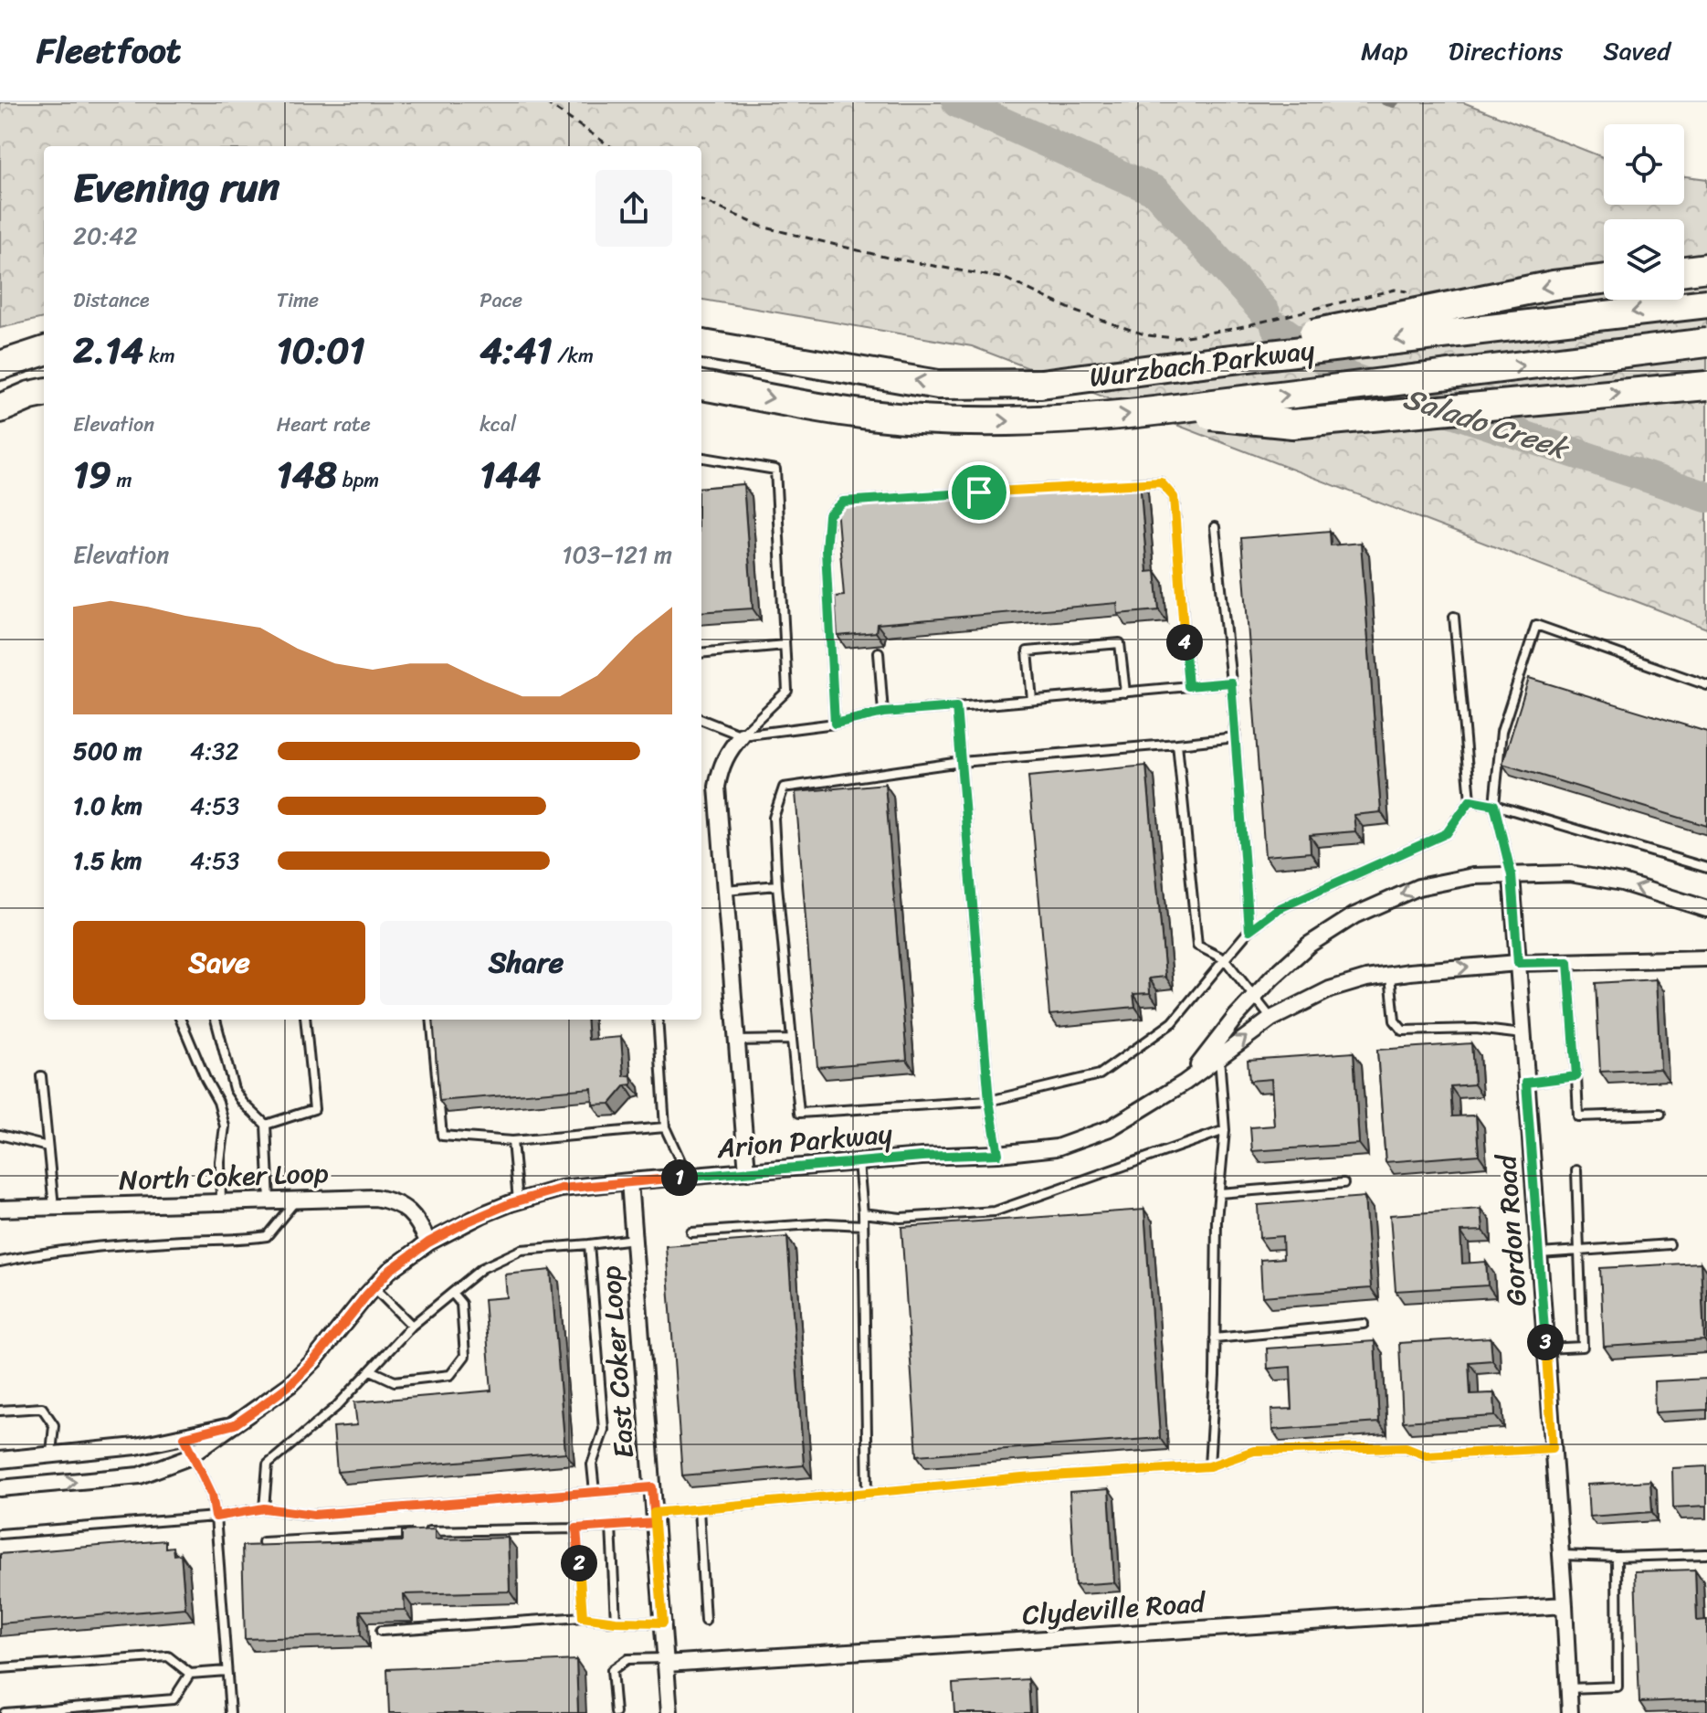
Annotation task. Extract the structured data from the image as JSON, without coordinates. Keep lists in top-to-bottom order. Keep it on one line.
{"streets":{"highway":["Wurzbach Parkway"],"street":["Arion Parkway","North Coker Loop","Gordon Road","East Coker Loop","Clydeville Road"]},"crossings":[["Arion Parkway","North Coker Loop"],["Arion Parkway","Gordon Road"],["Arion Parkway","East Coker Loop"],["Gordon Road","Clydeville Road"],["East Coker Loop","Clydeville Road"]],"water":["Salado Creek"],"page":{"header":"Fleetfoot","nav":["Map","Directions","Saved"],"heading":["Evening run","20:42"],"stats":[["Distance","2.14 km"],["Time","10:01"],["Pace","4:41 /km"],["Elevation","19 m"],["Heart rate","148 bpm"],["kcal","144"]],"chart":["Elevation","103–121 m"],"pins":["4","1","3","2"],"list":[{"name":"500 m","note":"4:32"},{"name":"1.0 km","note":"4:53"},{"name":"1.5 km","note":"4:53"}],"buttons":["Save","Share"]}}
